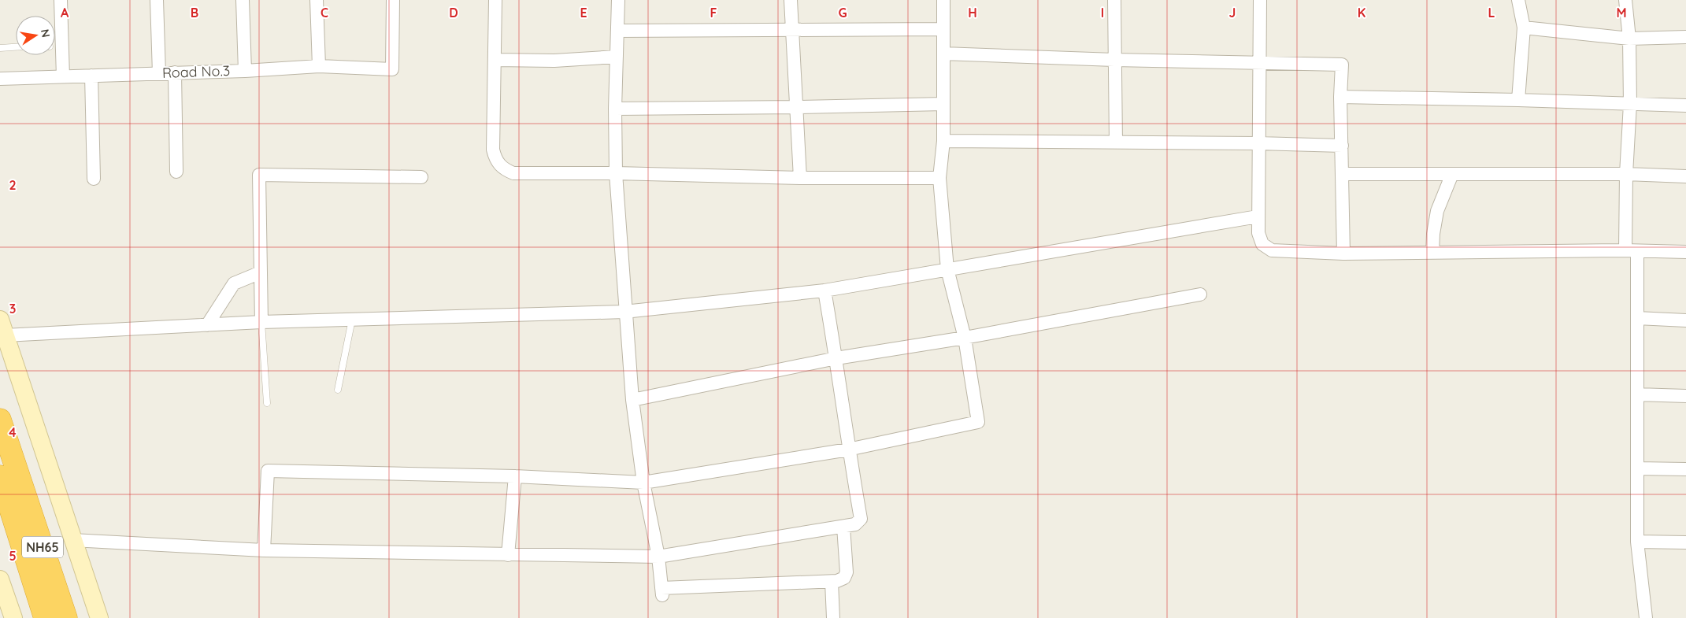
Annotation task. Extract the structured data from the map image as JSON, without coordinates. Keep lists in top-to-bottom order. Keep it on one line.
{"streets":{"highway":["NH65"],"street":["Road No.3"]},"north":"right","grid":{"columns":["A","B","C","D","E","F","G","H","I","J","K","L","M"],"rows":["2","3","4","5"]}}
